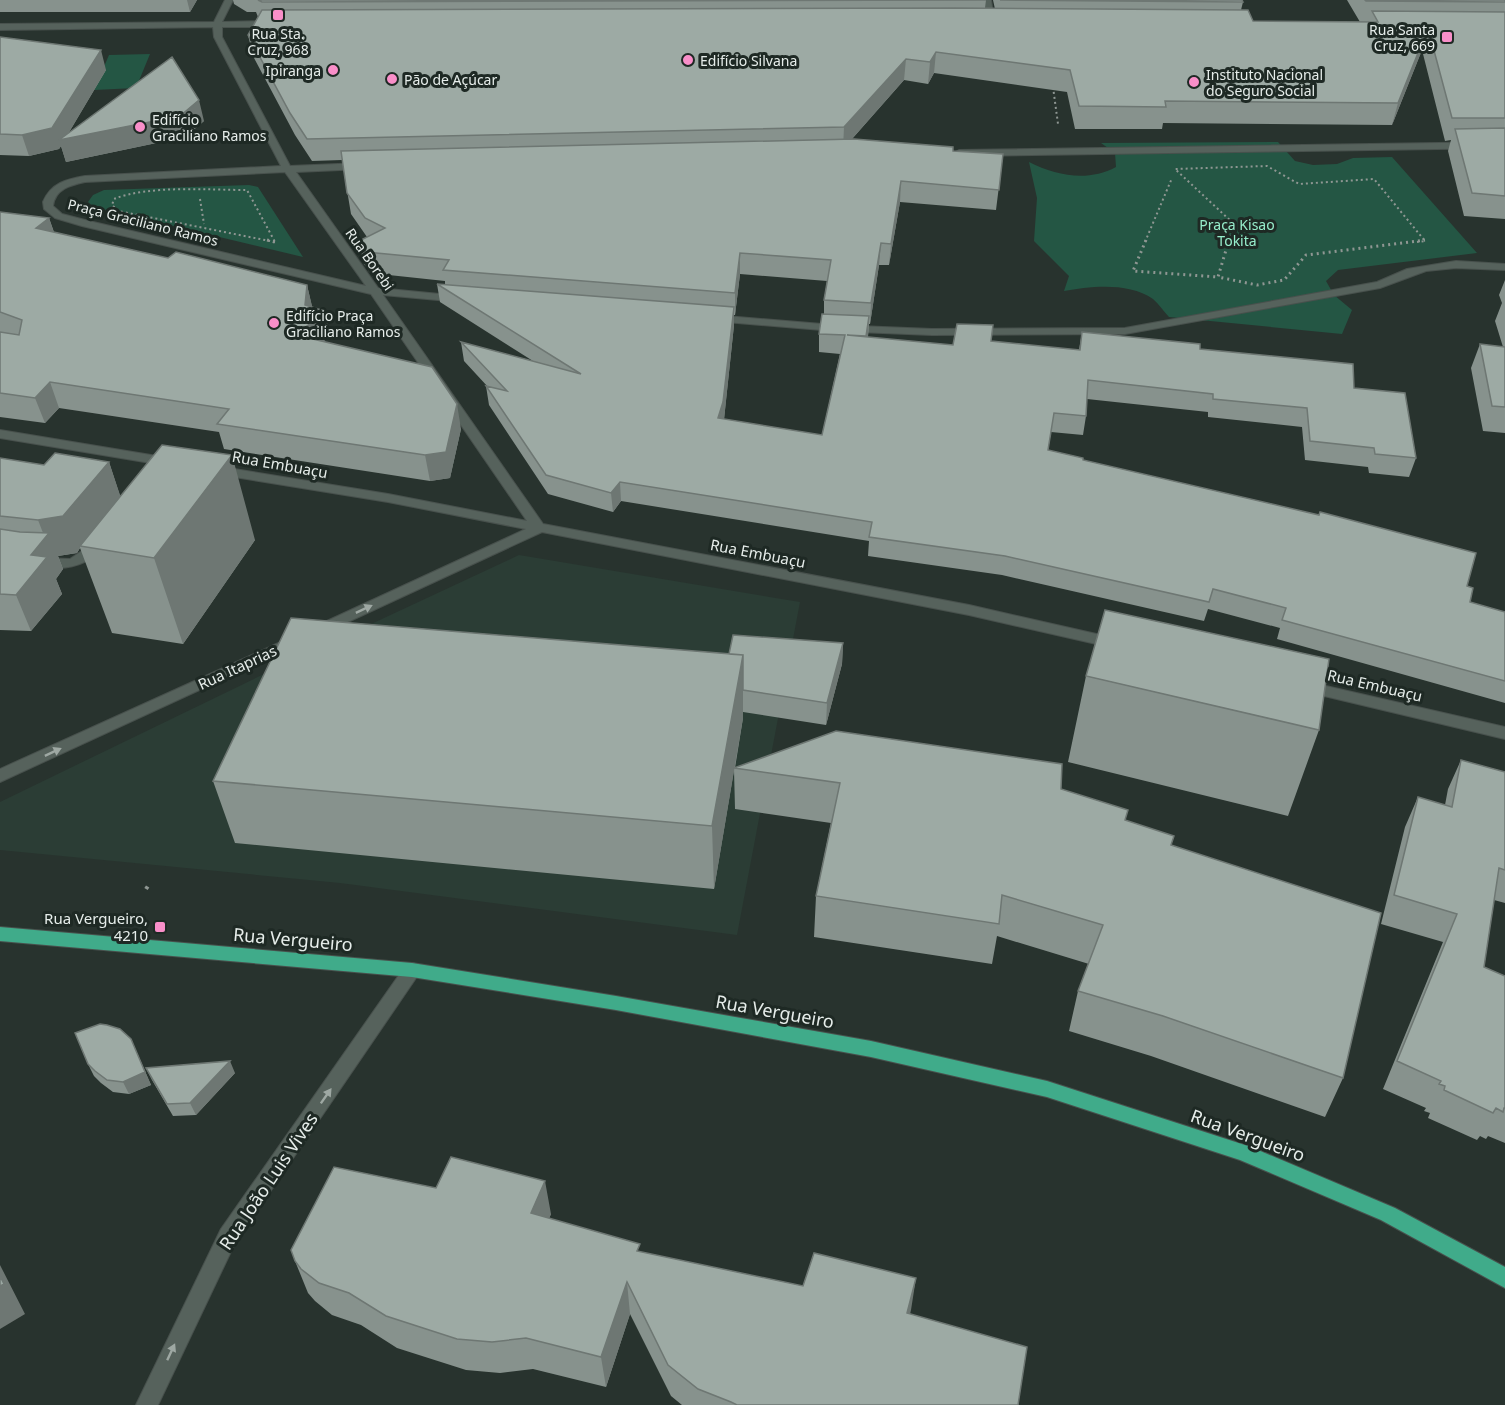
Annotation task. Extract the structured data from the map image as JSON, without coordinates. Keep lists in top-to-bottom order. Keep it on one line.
{"streets":{"main road":["Rua Vergueiro"],"street":["Praça Graciliano Ramos","Rua Borebi","Rua Embuaçu","Rua Itaprias","Rua João Luis Vives"]},"crossings":[["Praça Graciliano Ramos","Rua Borebi"],["Rua Borebi","Rua Embuaçu"],["Rua Borebi","Rua Itaprias"],["Rua Embuaçu","Rua Itaprias"],["Rua Vergueiro","Rua João Luis Vives"]],"one_way":["Rua Itaprias","Rua João Luis Vives"],"parks":["Praça Kisao Tokita"],"places":{"transit":["Rua Sta. Cruz, 968","Rua Santa Cruz, 669","Rua Vergueiro, 4210"],"other":["Edifício Silvana","Ipiranga","Pão de Açúcar","Instituto Nacional do Seguro Social","Edifício Graciliano Ramos","Edifício Praça Graciliano Ramos"]}}
